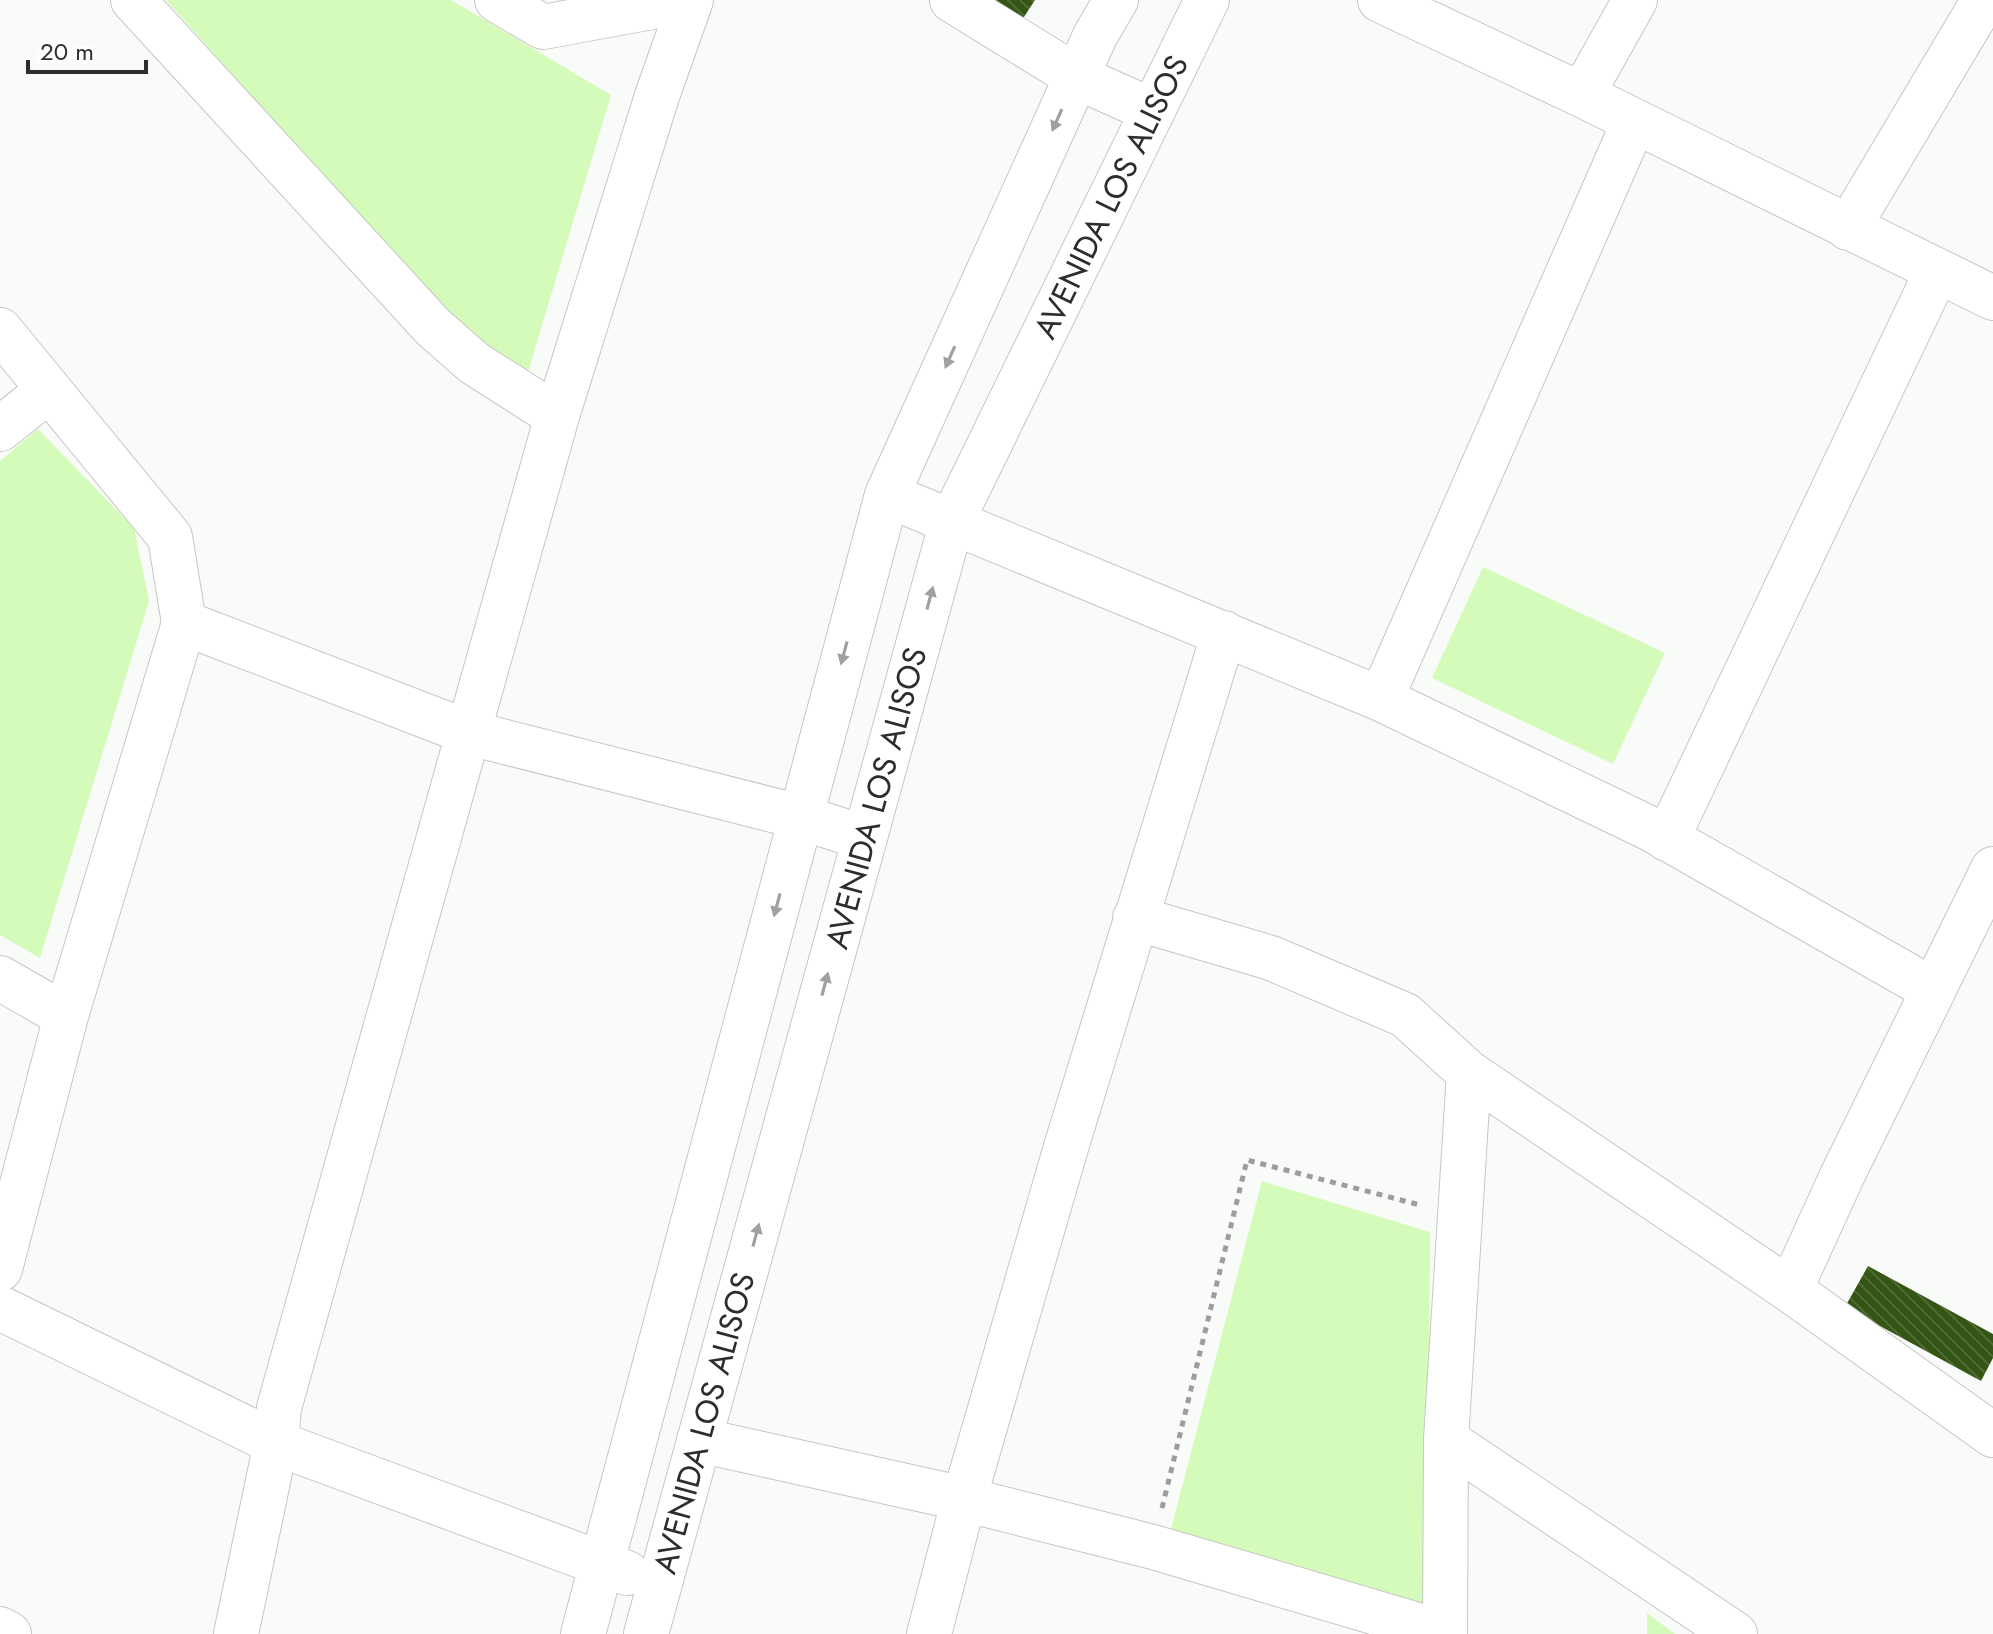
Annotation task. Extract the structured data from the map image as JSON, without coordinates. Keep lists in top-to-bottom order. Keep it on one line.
{"streets":{"street":["AVENIDA LOS ALISOS"]},"scale_bar":"20 m"}
